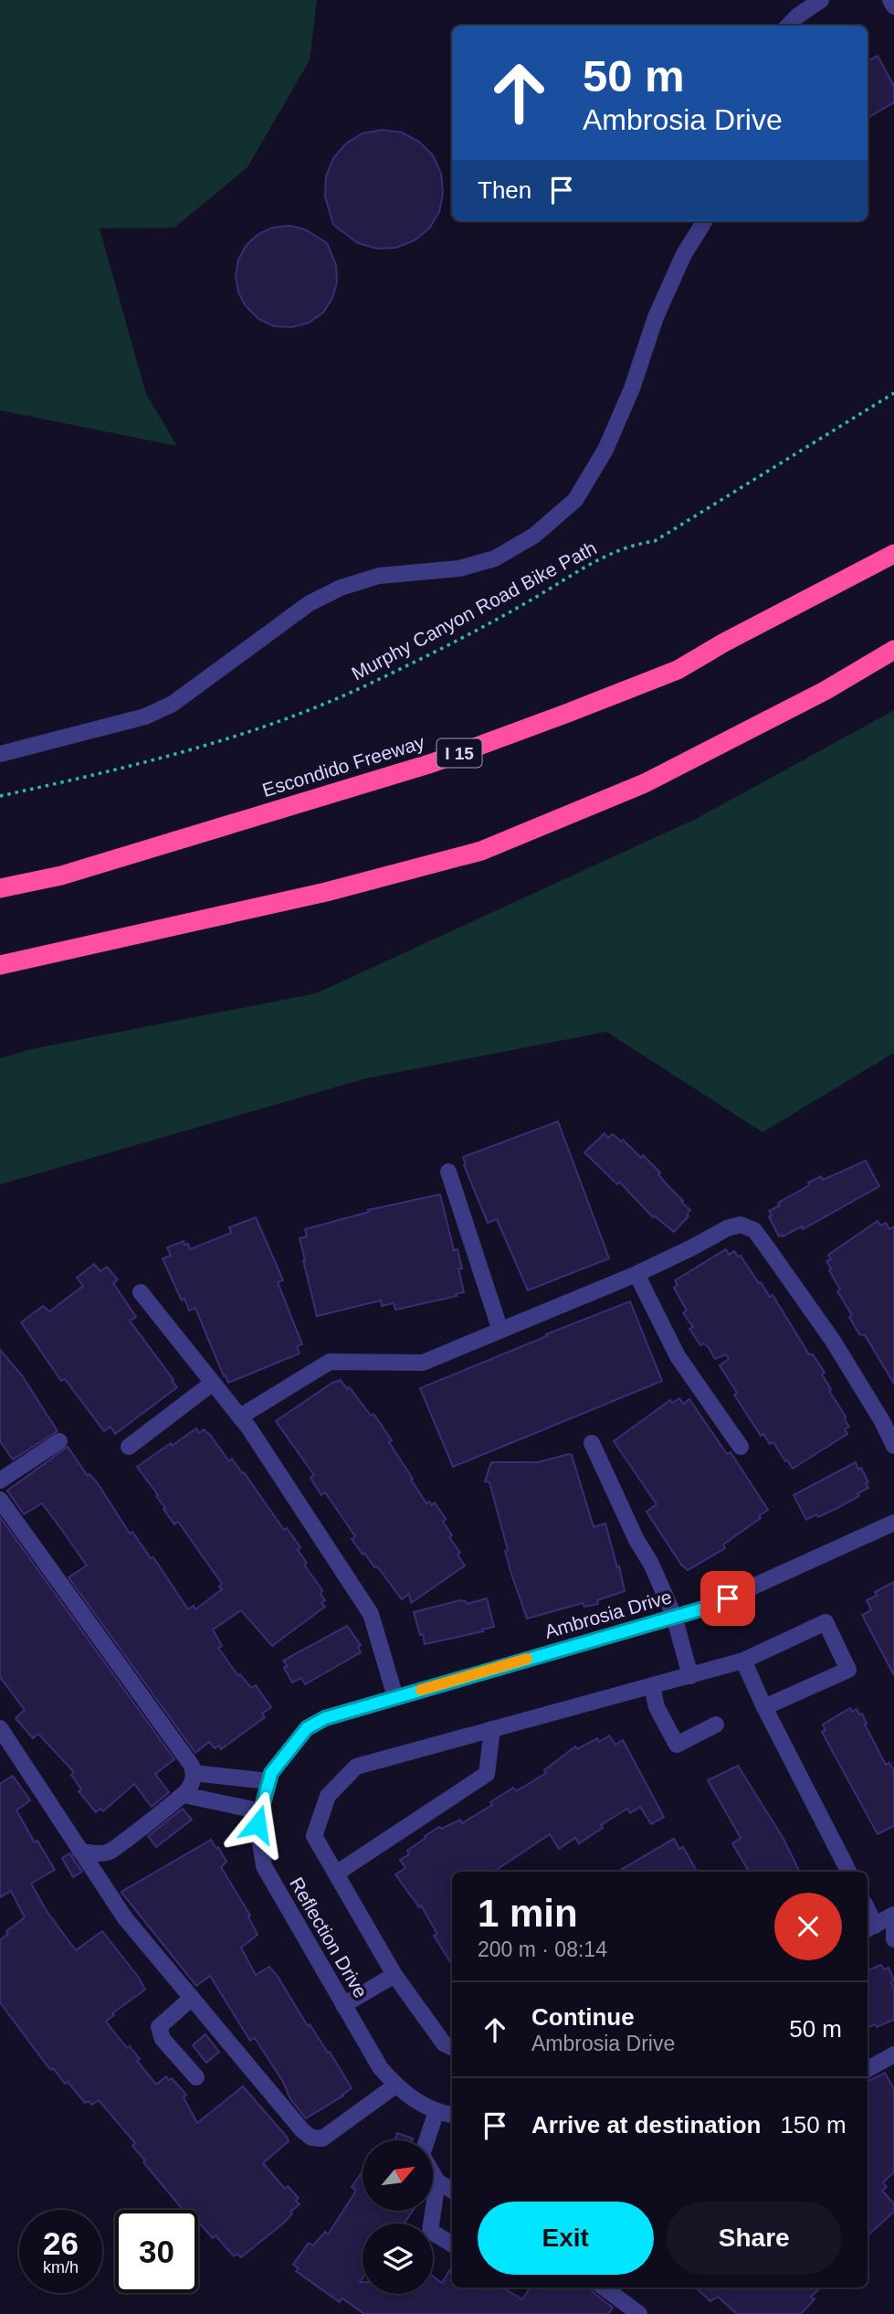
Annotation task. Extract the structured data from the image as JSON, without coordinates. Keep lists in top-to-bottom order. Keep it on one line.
{"streets":{"highway":["I 15","Escondido Freeway"],"street":["Ambrosia Drive","Reflection Drive"],"path":["Murphy Canyon Road Bike Path"]},"crossings":[["Ambrosia Drive","Reflection Drive"]],"north":"top right","page":{"turn":["50 m","Ambrosia Drive"],"then":"Then","heading":["1 min","200 m · 08:14"],"list":[{"name":"Continue","note":"Ambrosia Drive","value":"50 m"},{"name":"Arrive at destination","value":"150 m"}],"buttons":["Exit","Share"],"speed":"26 km/h","limit":"30"}}
